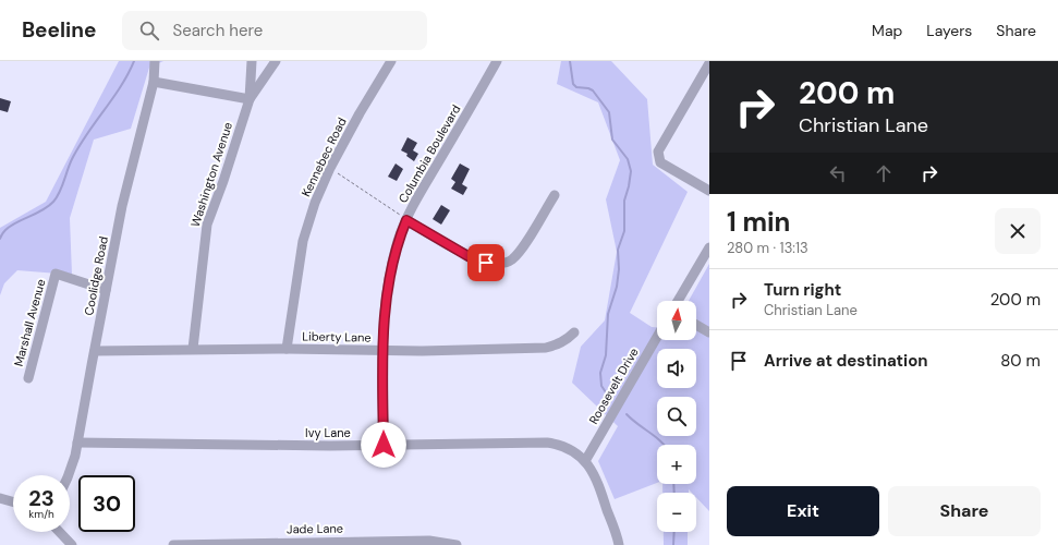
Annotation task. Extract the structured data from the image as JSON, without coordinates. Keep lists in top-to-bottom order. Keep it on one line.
{"streets":{"street":["Columbia Boulevard","Kennebec Road","Washington Avenue","Coolidge Road","Marshall Avenue","Liberty Lane","Roosevelt Drive","Ivy Lane","Jade Lane"]},"crossings":[["Columbia Boulevard","Liberty Lane"],["Columbia Boulevard","Ivy Lane"],["Kennebec Road","Liberty Lane"],["Washington Avenue","Liberty Lane"],["Coolidge Road","Marshall Avenue"],["Coolidge Road","Liberty Lane"],["Coolidge Road","Ivy Lane"],["Roosevelt Drive","Ivy Lane"]],"north":"top","page":{"header":"Beeline","search":"Search here","nav":["Map","Layers","Share"],"turn":["200 m","Christian Lane"],"heading":["1 min","280 m · 13:13"],"list":[{"name":"Turn right","note":"Christian Lane","value":"200 m"},{"name":"Arrive at destination","value":"80 m"}],"map_buttons":["+","−"],"speed":"23 km/h","limit":"30","buttons":["Exit","Share"]}}
